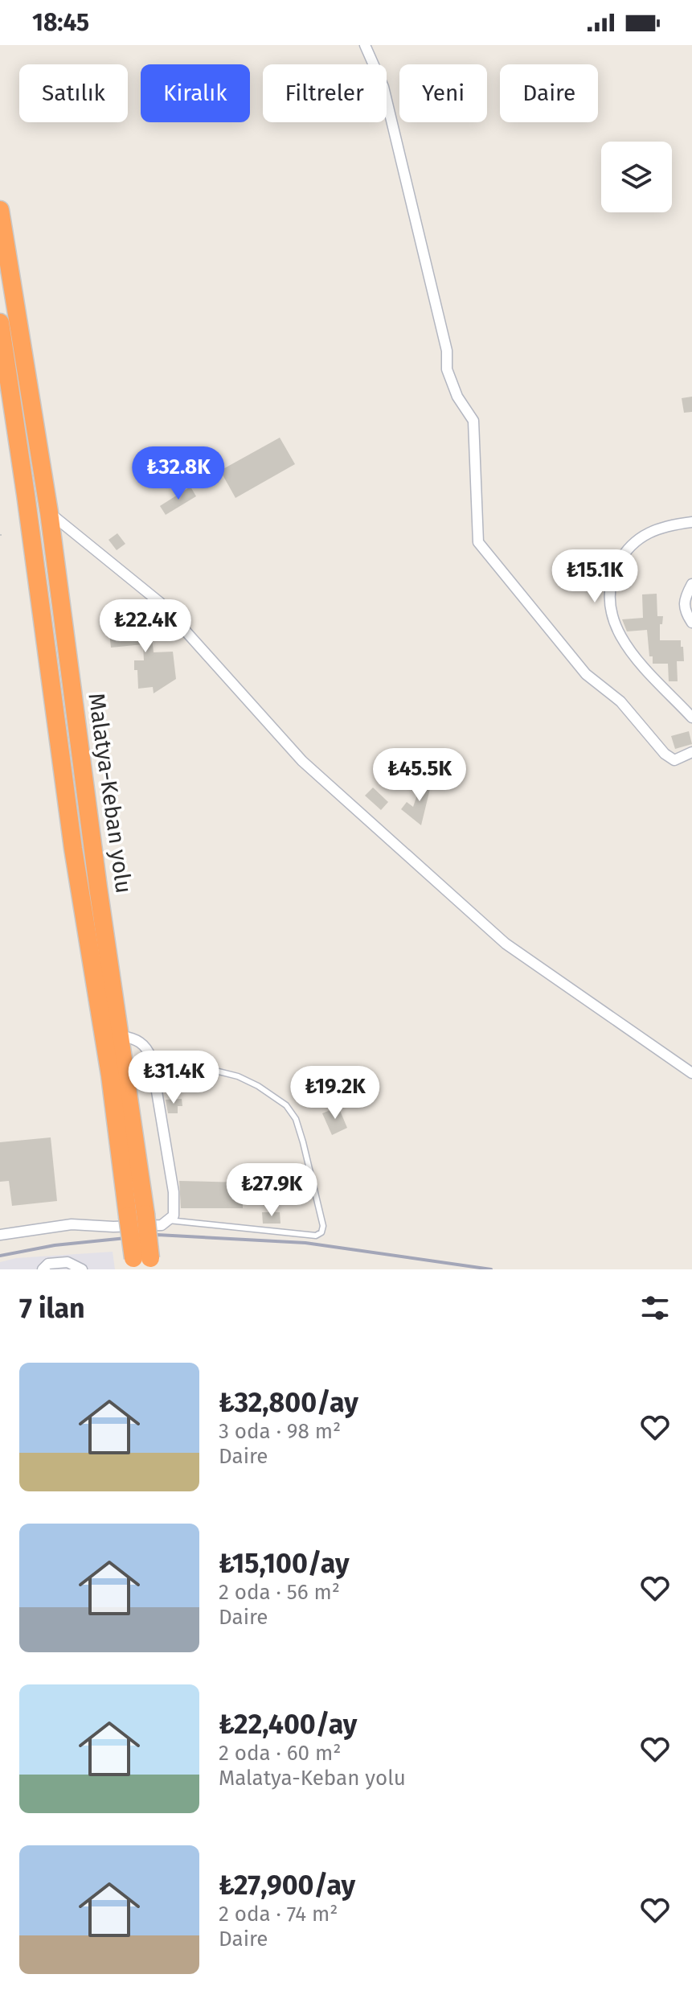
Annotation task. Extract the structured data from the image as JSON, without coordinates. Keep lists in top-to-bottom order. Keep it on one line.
{"streets":{"highway":["Malatya-Keban yolu"]},"page":{"status":"18:45","chip":["Satılık","Kiralık","Filtreler","Yeni","Daire"],"price":["₺32.8K","₺15.1K","₺22.4K","₺45.5K","₺31.4K","₺19.2K","₺27.9K"],"heading":"7 ilan","list":[{"name":"₺32,800/ay","note":"3 oda · 98 m² · Daire"},{"name":"₺15,100/ay","note":"2 oda · 56 m² · Daire"},{"name":"₺22,400/ay","note":"2 oda · 60 m² · Malatya-Keban yolu"},{"name":"₺27,900/ay","note":"2 oda · 74 m² · Daire"}]}}
